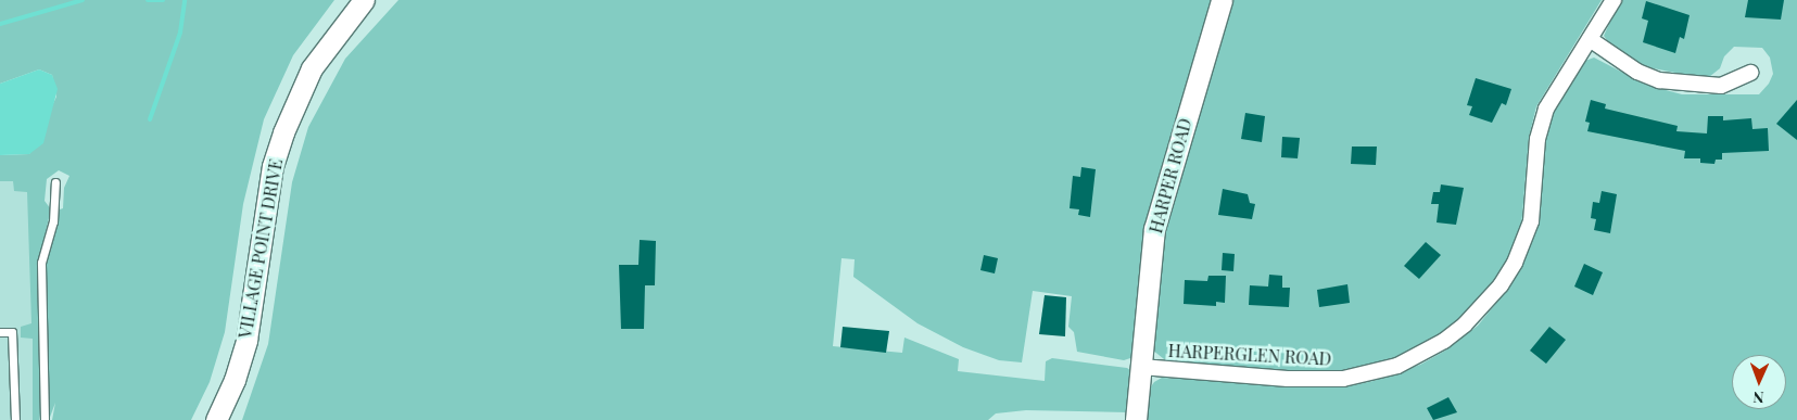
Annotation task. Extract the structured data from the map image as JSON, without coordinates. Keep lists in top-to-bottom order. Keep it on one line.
{"streets":{"street":["HARPER ROAD","VILLAGE POINT DRIVE","HARPERGLEN ROAD"]},"crossings":[["HARPER ROAD","HARPERGLEN ROAD"]],"north":"bottom"}
